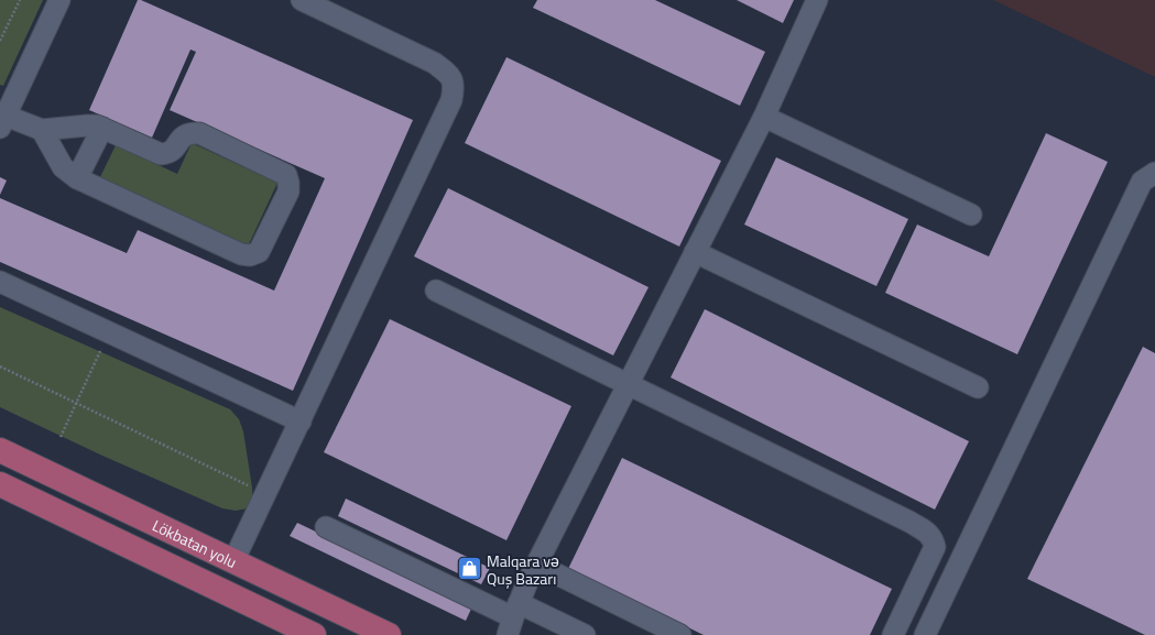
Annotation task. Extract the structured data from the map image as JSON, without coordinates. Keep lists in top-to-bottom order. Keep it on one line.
{"streets":{"main road":["Lökbatan yolu"]},"places":{"shop":["Malqara və Quş Bazarı"]}}
